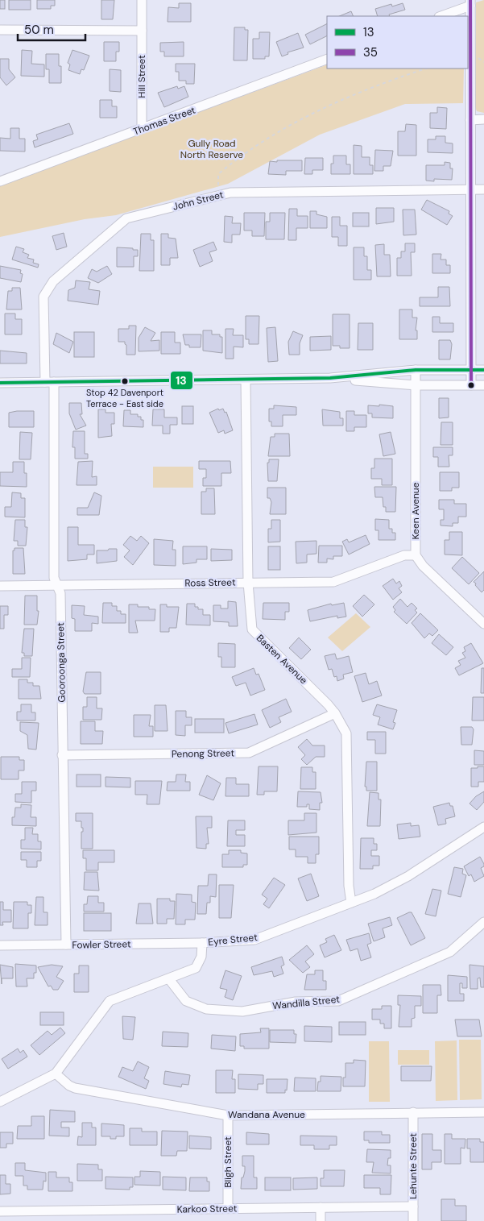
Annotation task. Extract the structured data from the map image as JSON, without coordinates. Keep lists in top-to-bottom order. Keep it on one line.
{"streets":{"street":["Hill Street","Thomas Street","John Street","Keen Avenue","Ross Street","Basten Avenue","Gooroonga Street","Penong Street","Eyre Street","Fowler Street","Wandilla Street","Wandana Avenue","Bligh Street","Lehunte Street","Karkoo Street"]},"crossings":[["Hill Street","Thomas Street"],["John Street","Gooroonga Street"],["Keen Avenue","Ross Street"],["Ross Street","Basten Avenue"],["Ross Street","Gooroonga Street"],["Basten Avenue","Penong Street"],["Basten Avenue","Eyre Street"],["Gooroonga Street","Penong Street"],["Gooroonga Street","Fowler Street"],["Eyre Street","Fowler Street"],["Eyre Street","Wandilla Street"],["Eyre Street","Wandana Avenue"],["Wandana Avenue","Bligh Street"],["Wandana Avenue","Lehunte Street"],["Bligh Street","Karkoo Street"],["Lehunte Street","Karkoo Street"]],"parks":["Gully Road North Reserve"],"places":["Stop 42 Davenport Terrace - East side"],"lines":["transit line 35","transit line 13"],"legend":["13","35"],"scale_bar":"50 m"}
